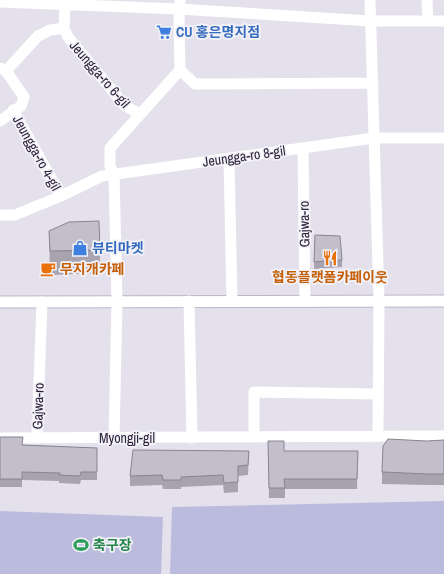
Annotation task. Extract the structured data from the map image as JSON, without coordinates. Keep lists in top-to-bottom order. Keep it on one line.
{"streets":{"street":["Jeungga-ro 6-gil","Jeungga-ro 4-gil","Jeungga-ro 8-gil","Gajwa-ro","Myongji-gil"]},"crossings":[["Jeungga-ro 6-gil","Jeungga-ro 4-gil"],["Jeungga-ro 6-gil","Jeungga-ro 8-gil"],["Jeungga-ro 8-gil","Gajwa-ro"],["Gajwa-ro","Myongji-gil"]],"places":{"supermarket":["CU 홍은명지점"],"shop":["뷰티마켓"],"restaurant":["협동플랫폼카페이웃"],"cafe":["무지개카페"],"sports":["축구장"]}}
